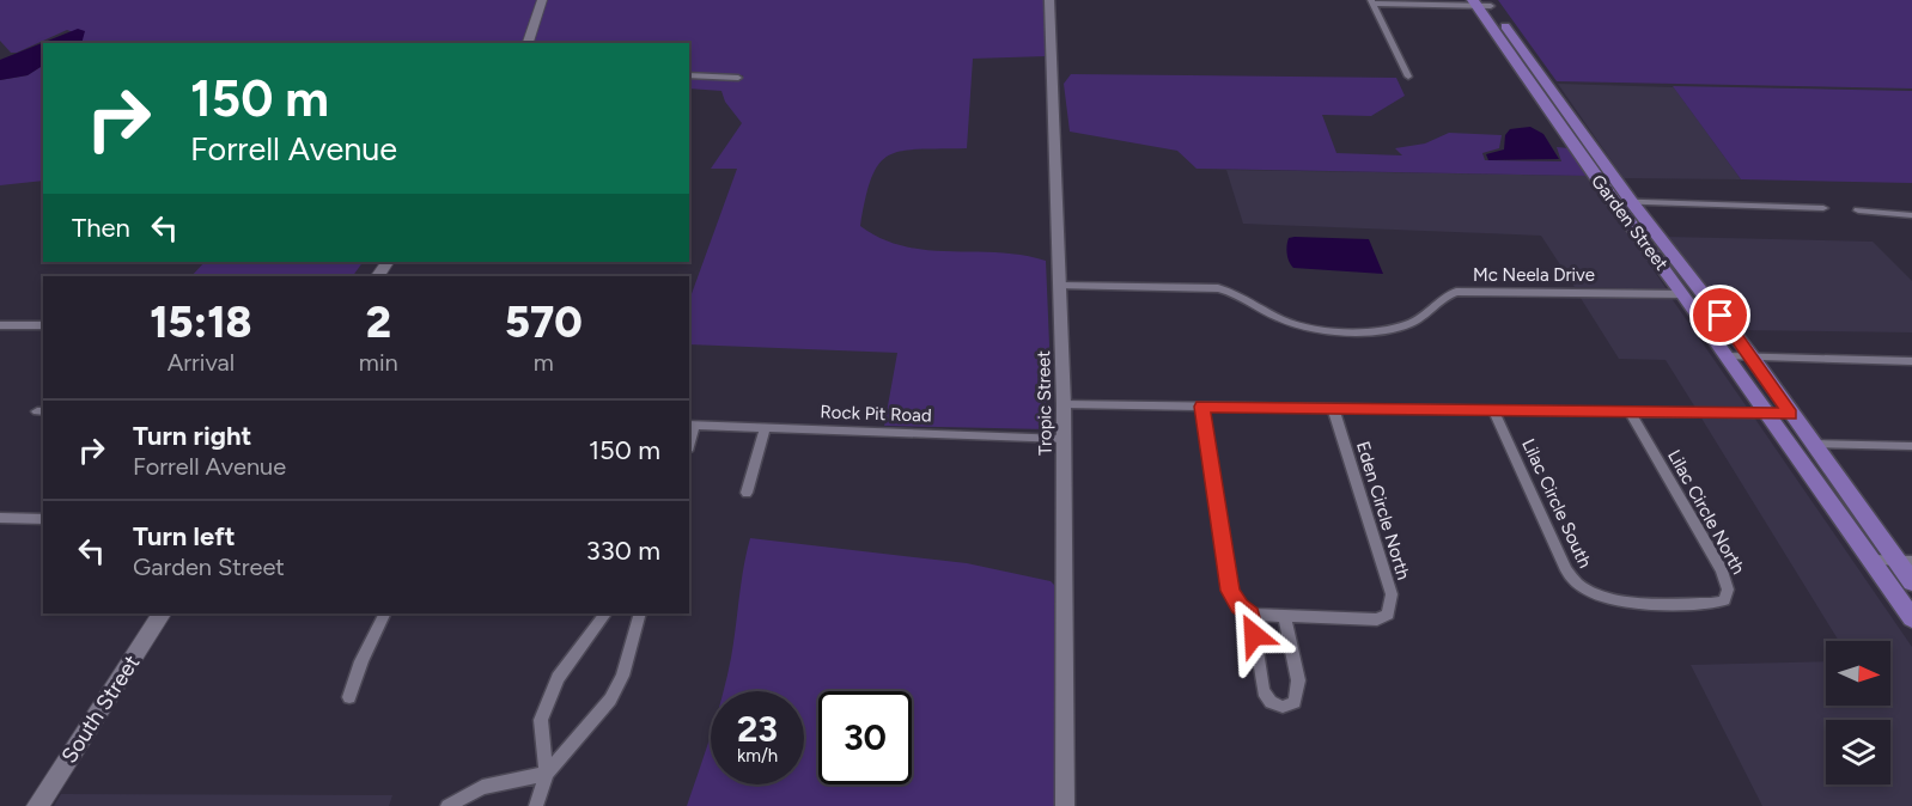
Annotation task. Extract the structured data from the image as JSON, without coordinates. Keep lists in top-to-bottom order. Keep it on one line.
{"streets":{"main road":["Garden Street","South Street"],"street":["Mc Neela Drive","Tropic Street","Rock Pit Road","Lilac Circle South","Eden Circle North","Lilac Circle North"]},"crossings":[["Garden Street","Mc Neela Drive"],["Mc Neela Drive","Tropic Street"],["Tropic Street","Rock Pit Road"],["Lilac Circle South","Lilac Circle North"]],"north":"right","page":{"turn":["150 m","Forrell Avenue"],"then":"Then","eta":["15:18","Arrival","2","min","570","m"],"list":[{"name":"Turn right","note":"Forrell Avenue","value":"150 m"},{"name":"Turn left","note":"Garden Street","value":"330 m"}],"speed":"23 km/h","limit":"30"}}
